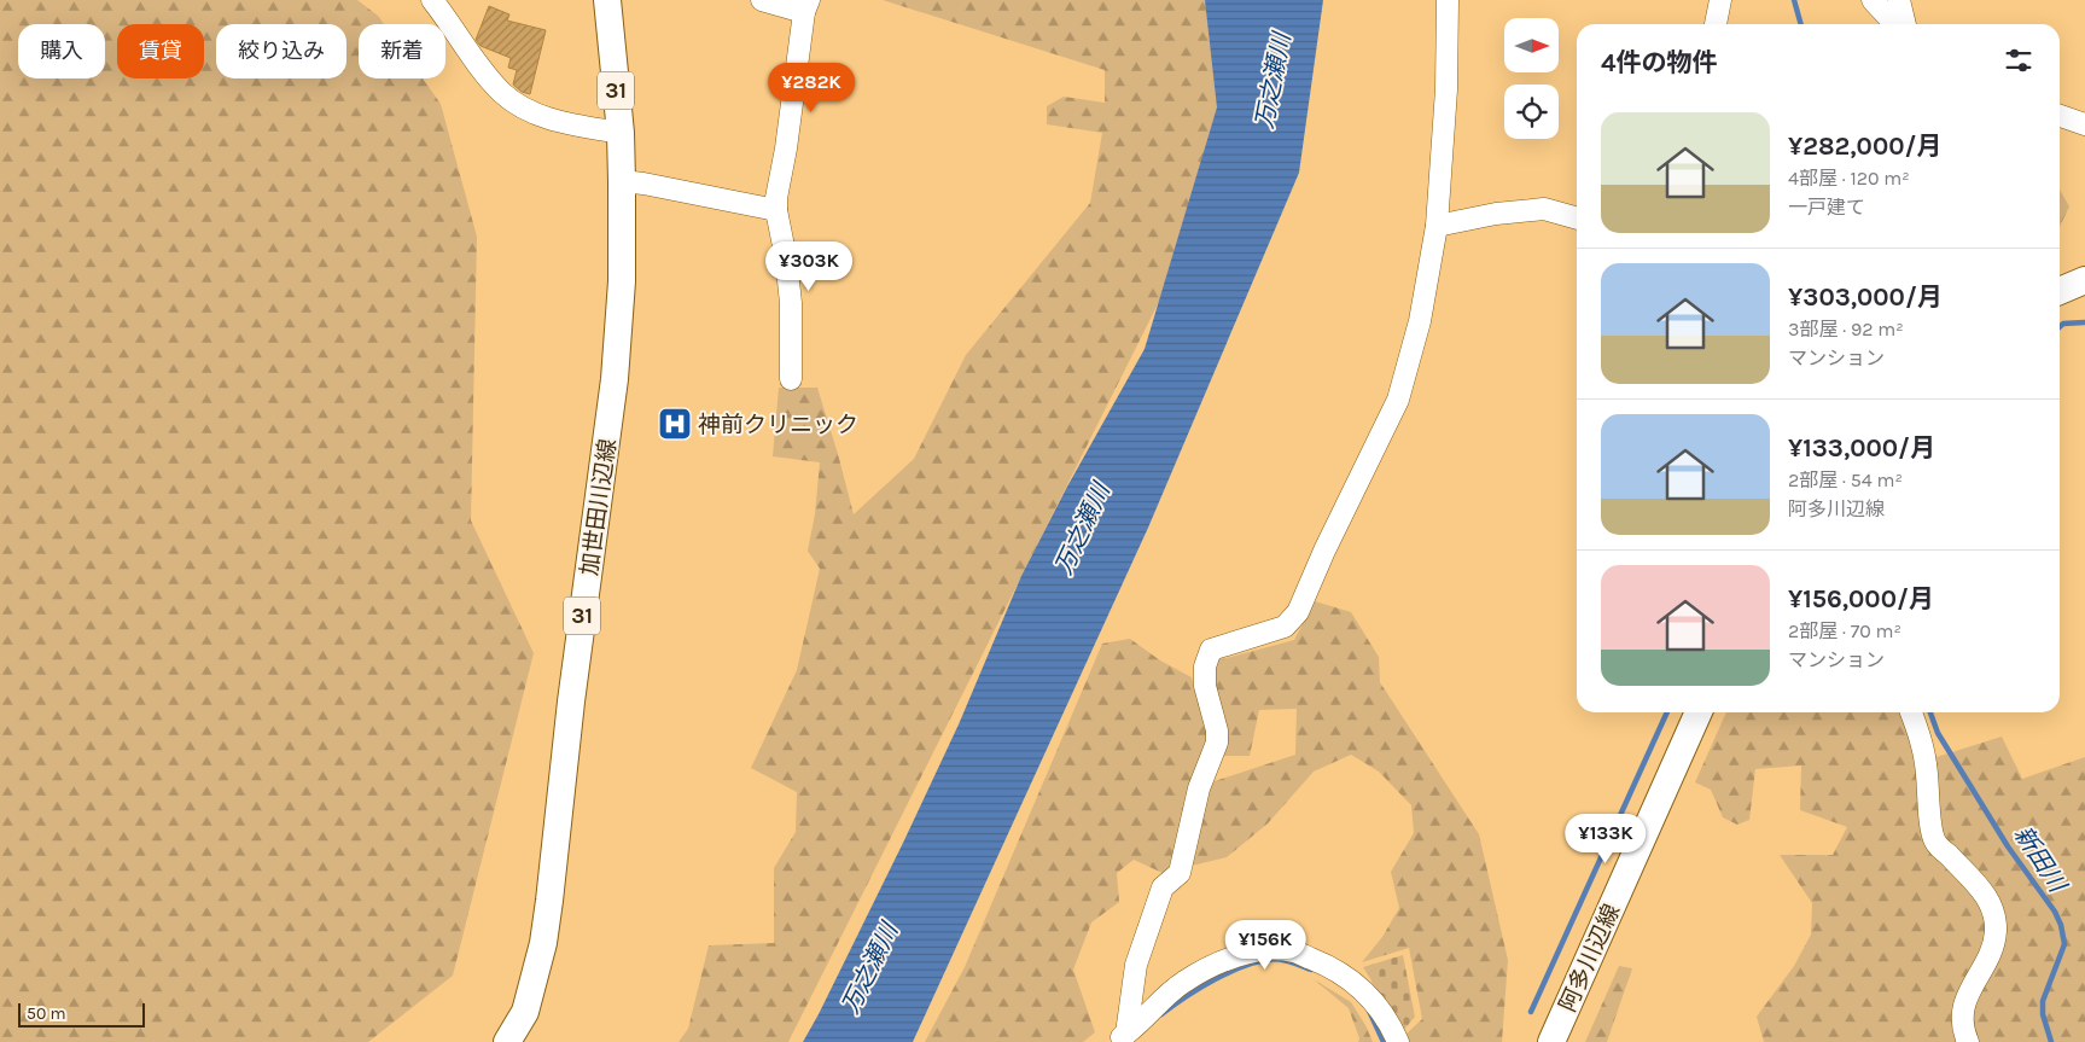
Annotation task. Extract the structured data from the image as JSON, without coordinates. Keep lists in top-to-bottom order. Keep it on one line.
{"streets":{"main road":["31","加世田川辺線","阿多川辺線"]},"water":["万之瀬川","新田川"],"places":{"hospital":["神前クリニック"]},"scale_bar":"50 m","north":"right","page":{"chip":["購入","賃貸","絞り込み","新着"],"heading":"4件の物件","price":["¥282K","¥303K","¥133K","¥156K"],"list":[{"name":"¥282,000/月","note":"4部屋 · 120 m² · 一戸建て"},{"name":"¥303,000/月","note":"3部屋 · 92 m² · マンション"},{"name":"¥133,000/月","note":"2部屋 · 54 m² · 阿多川辺線"},{"name":"¥156,000/月","note":"2部屋 · 70 m² · マンション"}],"scale":"50 m"}}
